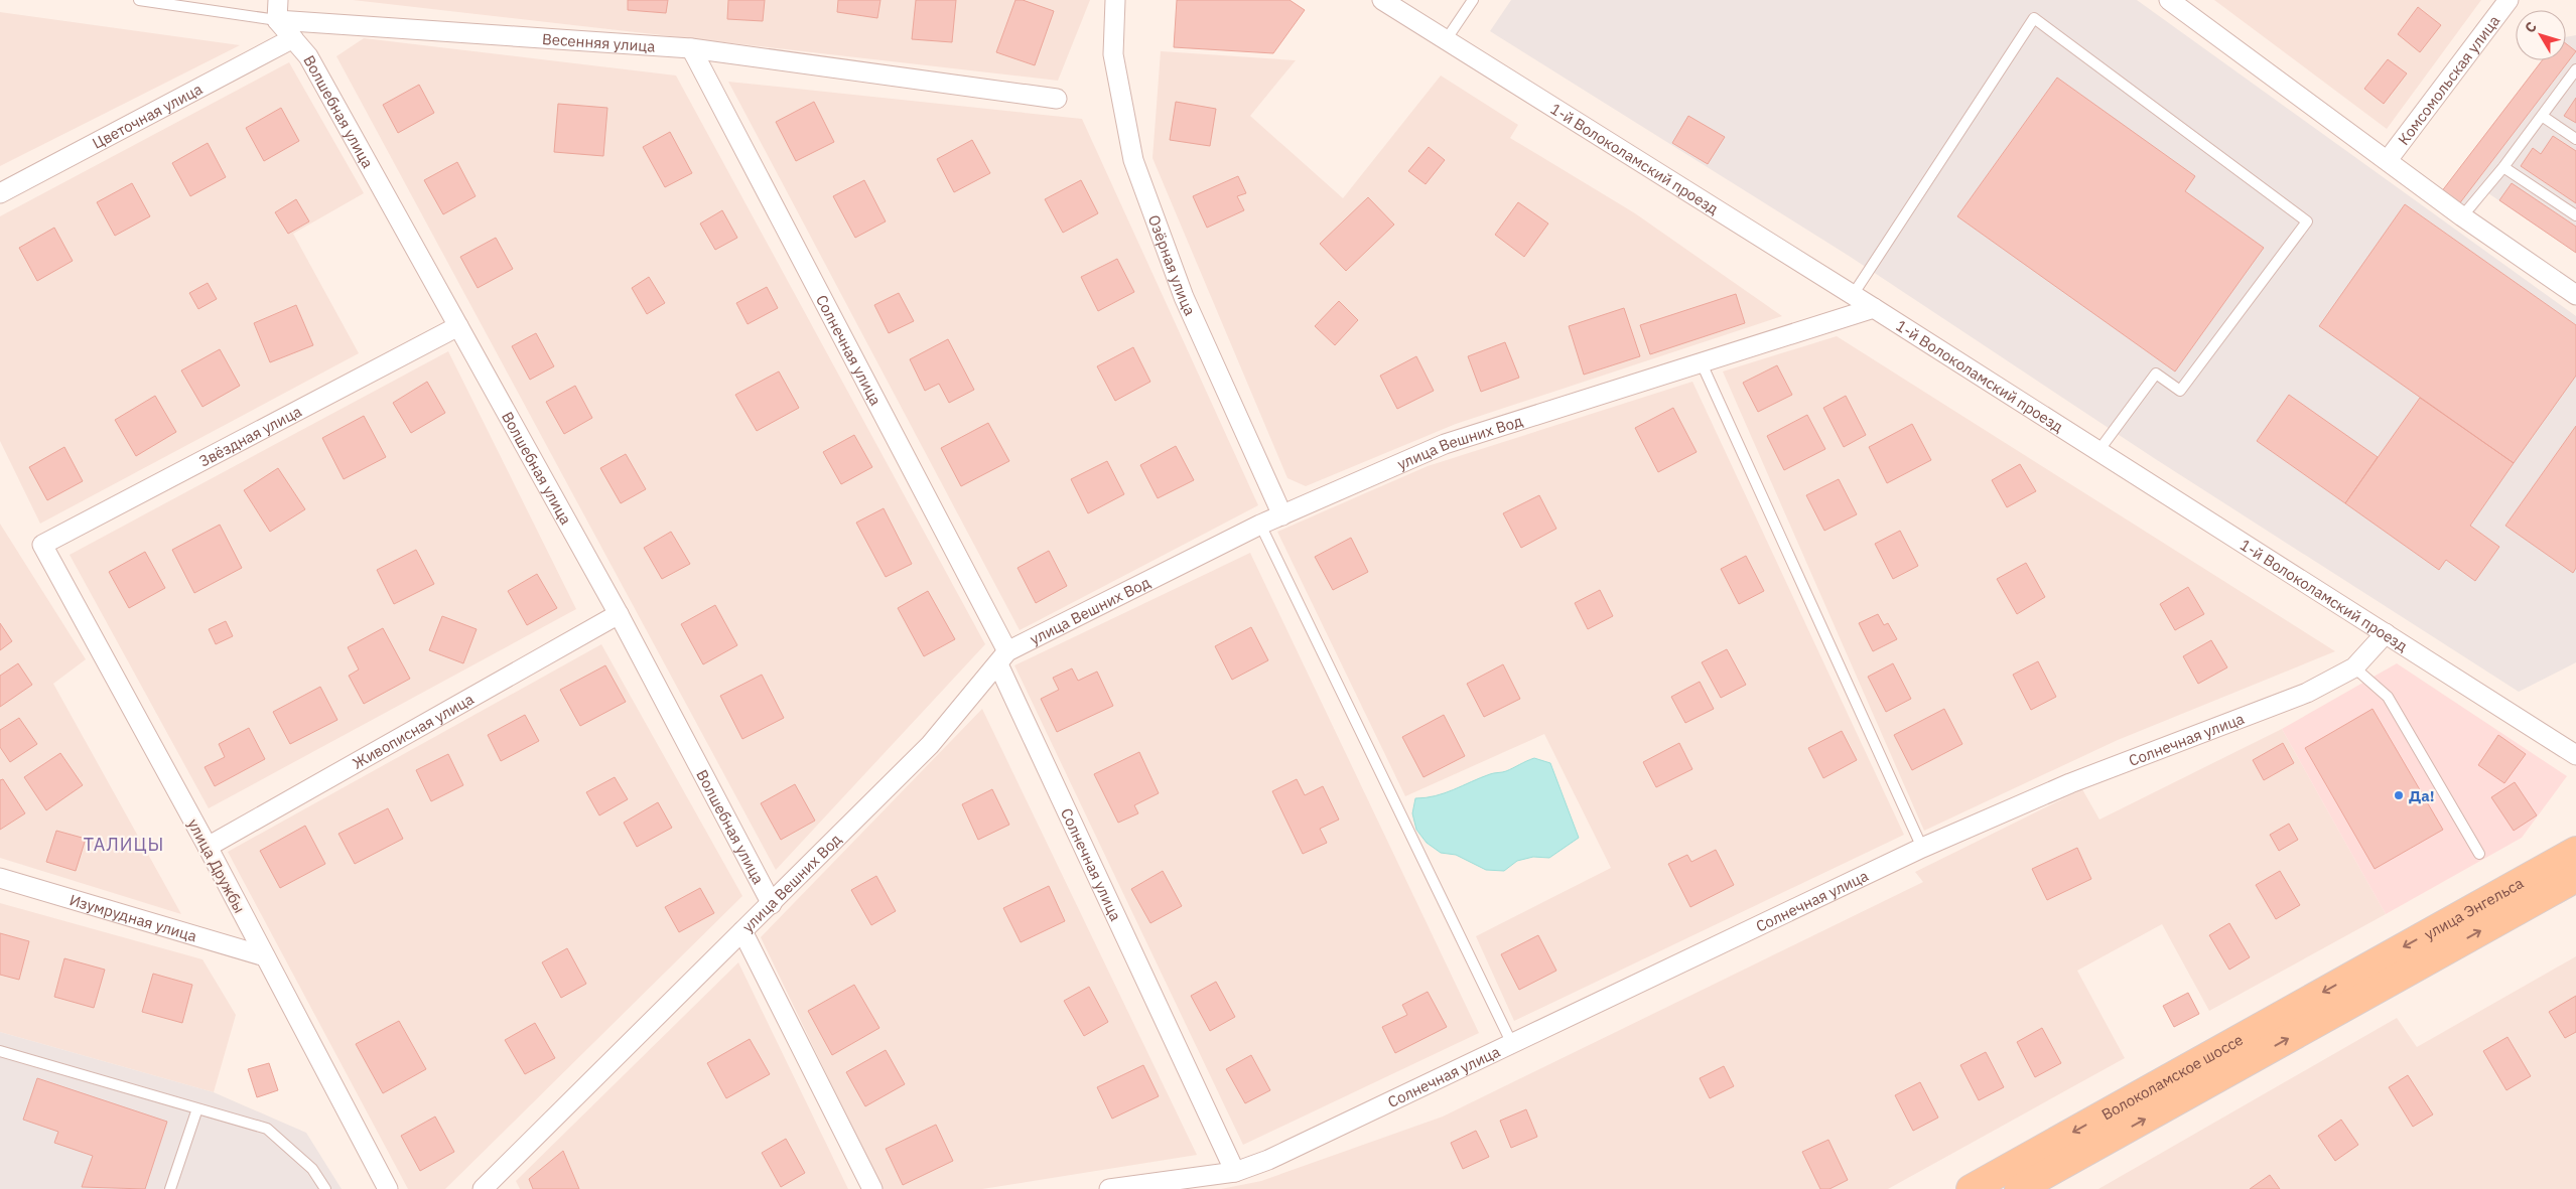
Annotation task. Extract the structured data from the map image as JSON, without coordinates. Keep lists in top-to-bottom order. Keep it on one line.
{"streets":{"main road":["улица Энгельса","Волоколамское шоссе"],"street":["Весенняя улица","Комсомольская улица","Волшебная улица","Цветочная улица","1-й Волоколамский проезд","Озёрная улица","Солнечная улица","Звёздная улица","улица Вешних Вод","Живописная улица","улица Дружбы","Изумрудная улица"]},"crossings":[["Весенняя улица","Волшебная улица"],["Весенняя улица","Солнечная улица"],["Волшебная улица","Цветочная улица"],["Волшебная улица","Звёздная улица"],["Волшебная улица","улица Вешних Вод"],["Волшебная улица","Живописная улица"],["1-й Волоколамский проезд","Солнечная улица"],["1-й Волоколамский проезд","улица Вешних Вод"],["Озёрная улица","улица Вешних Вод"],["Солнечная улица","улица Вешних Вод"],["Звёздная улица","улица Дружбы"],["Живописная улица","улица Дружбы"],["улица Дружбы","Изумрудная улица"],["улица Энгельса","Волоколамское шоссе"]],"districts":["ТАЛИЦЫ"],"places":["Да!"],"north":"top left"}
